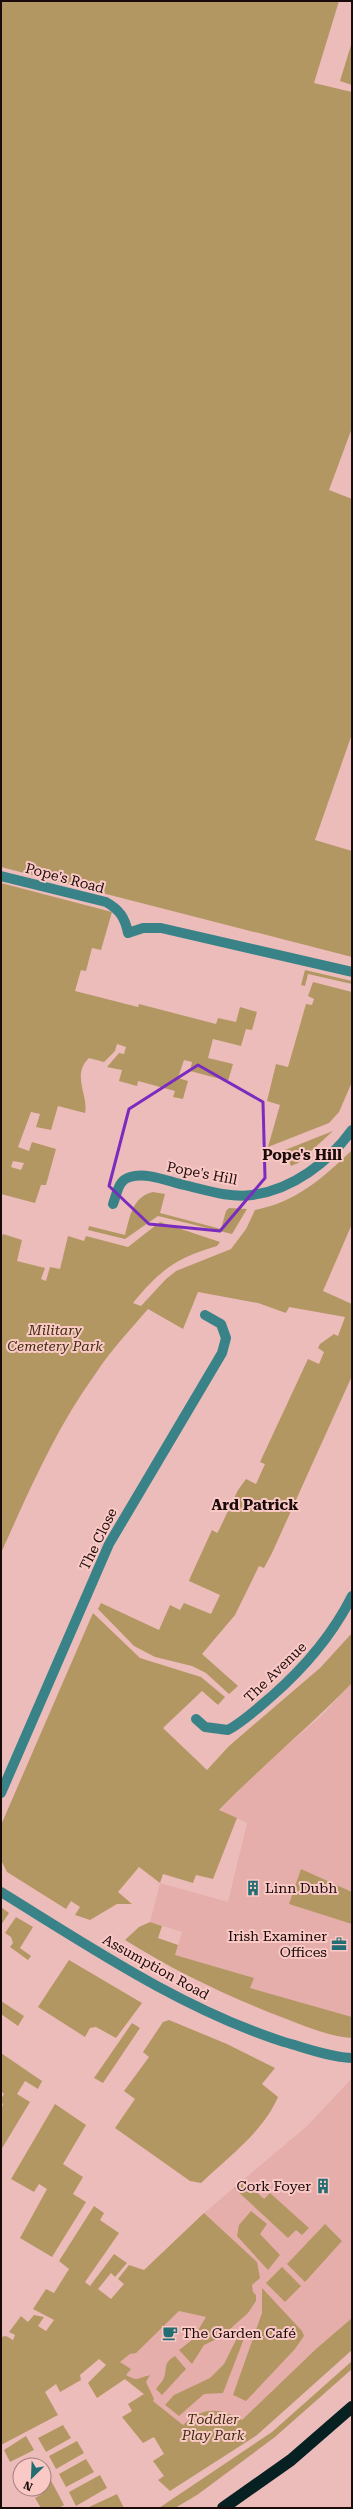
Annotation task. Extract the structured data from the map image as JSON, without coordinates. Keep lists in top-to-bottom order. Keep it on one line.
{"streets":{"street":["Pope's Road","Pope's Hill","The Close","The Avenue","Assumption Road"]},"districts":["Pope's Hill","Ard Patrick"],"parks":["Military Cemetery Park","Toddler Play Park"],"places":{"building":["Linn Dubh","Cork Foyer"],"office":["Irish Examiner Offices"],"cafe":["The Garden Café"]},"north":"bottom left"}
